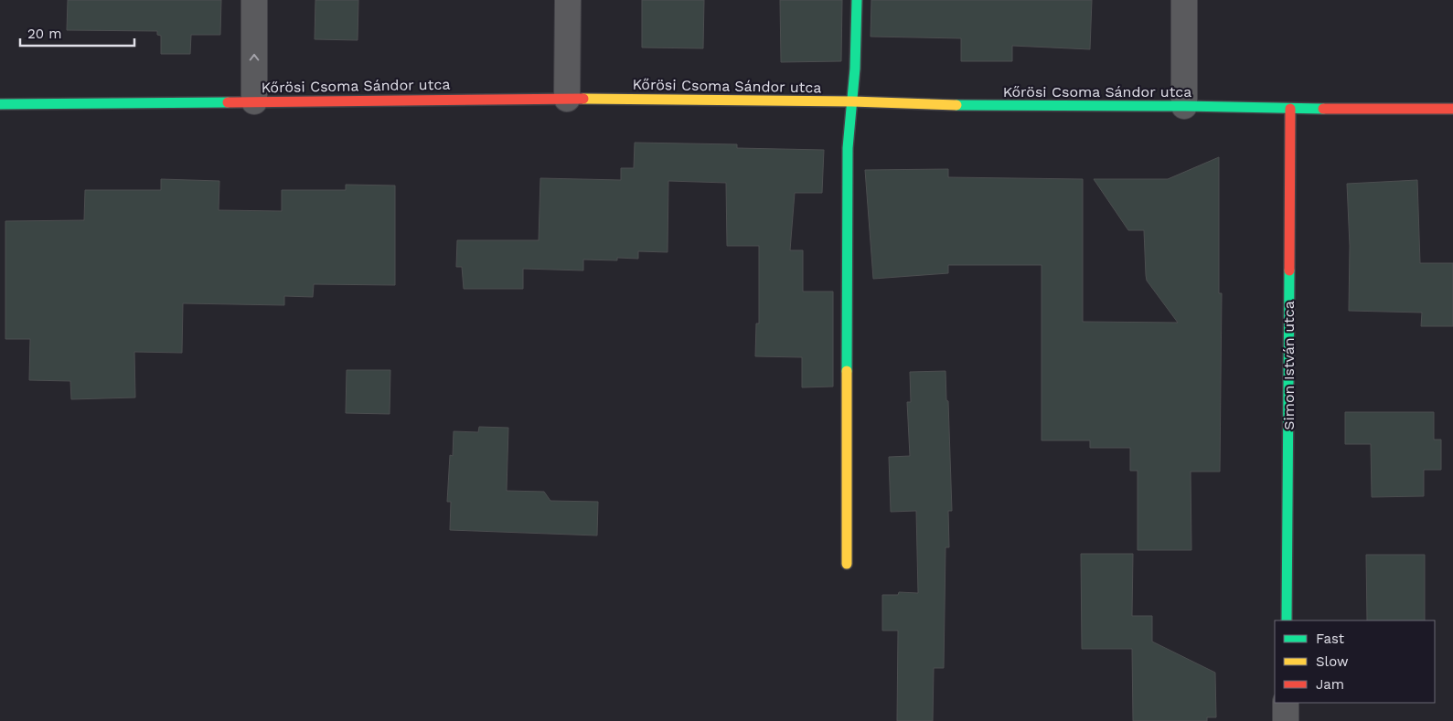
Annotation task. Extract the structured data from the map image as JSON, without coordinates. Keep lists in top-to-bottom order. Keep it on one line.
{"streets":{"street":["Kőrösi Csoma Sándor utca","Simon István utca"]},"crossings":[["Kőrösi Csoma Sándor utca","Simon István utca"]],"legend":["Fast","Slow","Jam"],"scale_bar":"20 m"}
